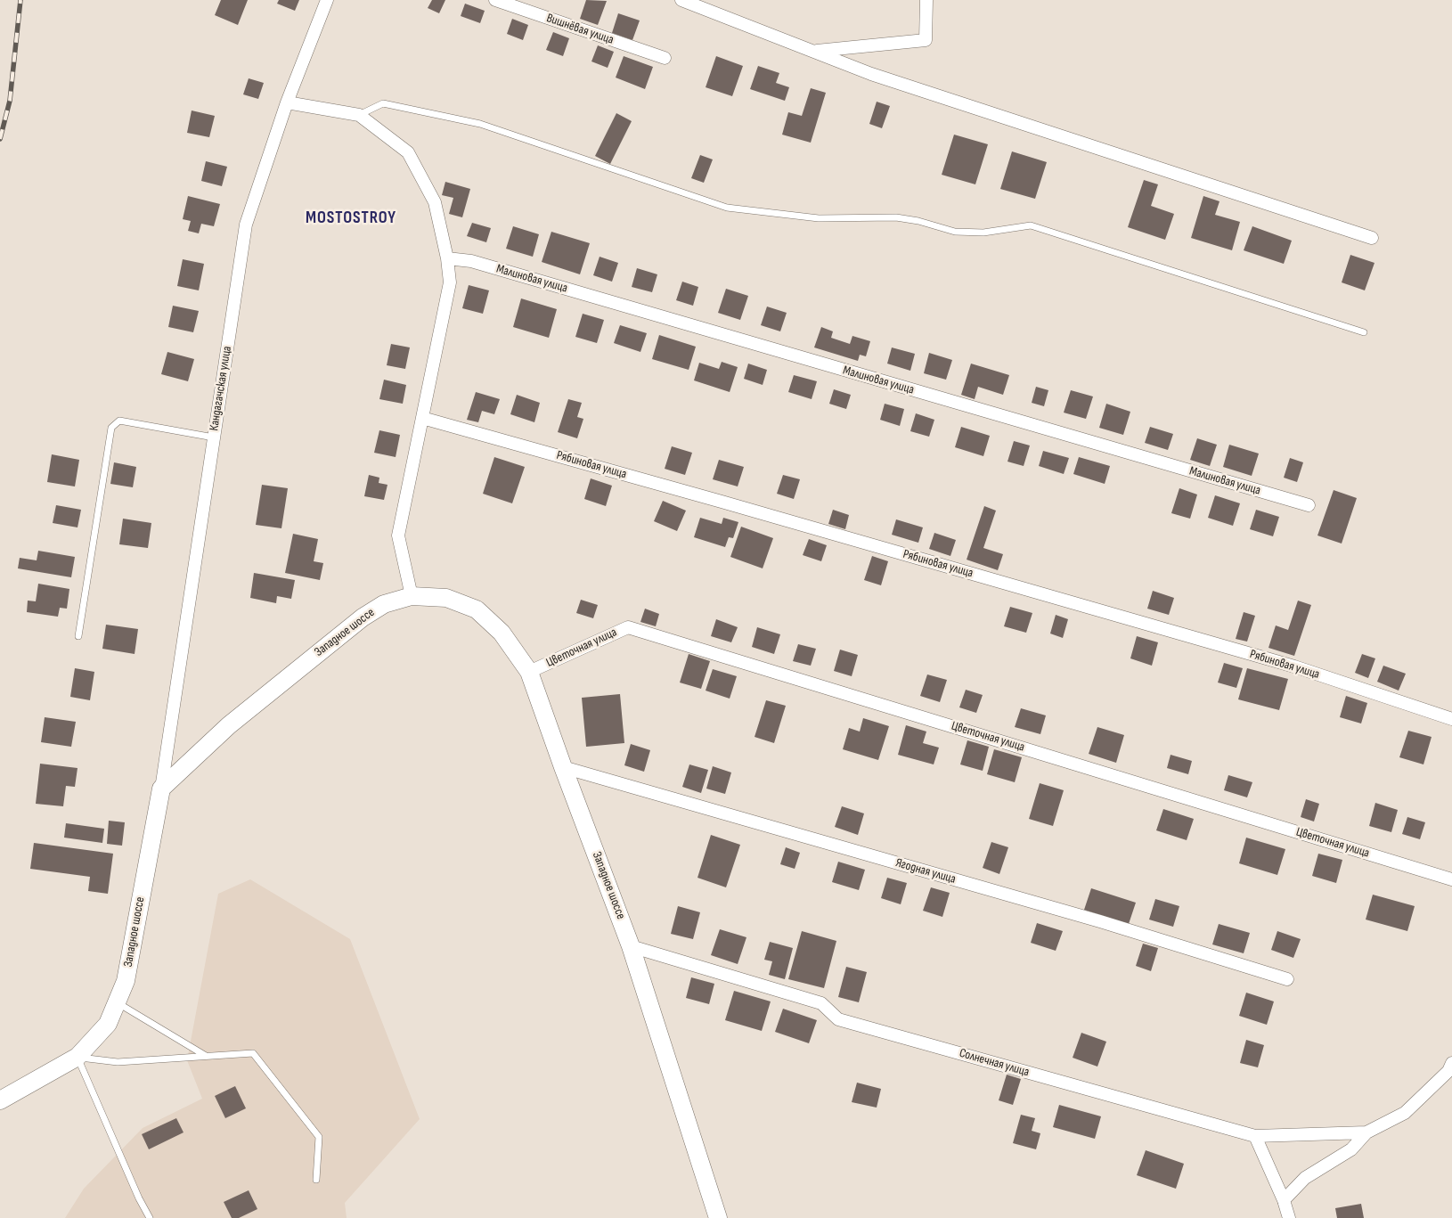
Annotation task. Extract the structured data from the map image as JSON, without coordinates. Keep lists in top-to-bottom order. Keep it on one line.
{"streets":{"main road":["Западное шоссе"],"street":["Вишнёвая улица","Малиновая улица","Кандагачская улица","Рябиновая улица","Цветочная улица","Ягодная улица","Солнечная улица"]},"crossings":[["Кандагачская улица","Западное шоссе"],["Западное шоссе","Цветочная улица"],["Западное шоссе","Ягодная улица"],["Западное шоссе","Солнечная улица"]],"districts":["MOSTOSTROY"]}
